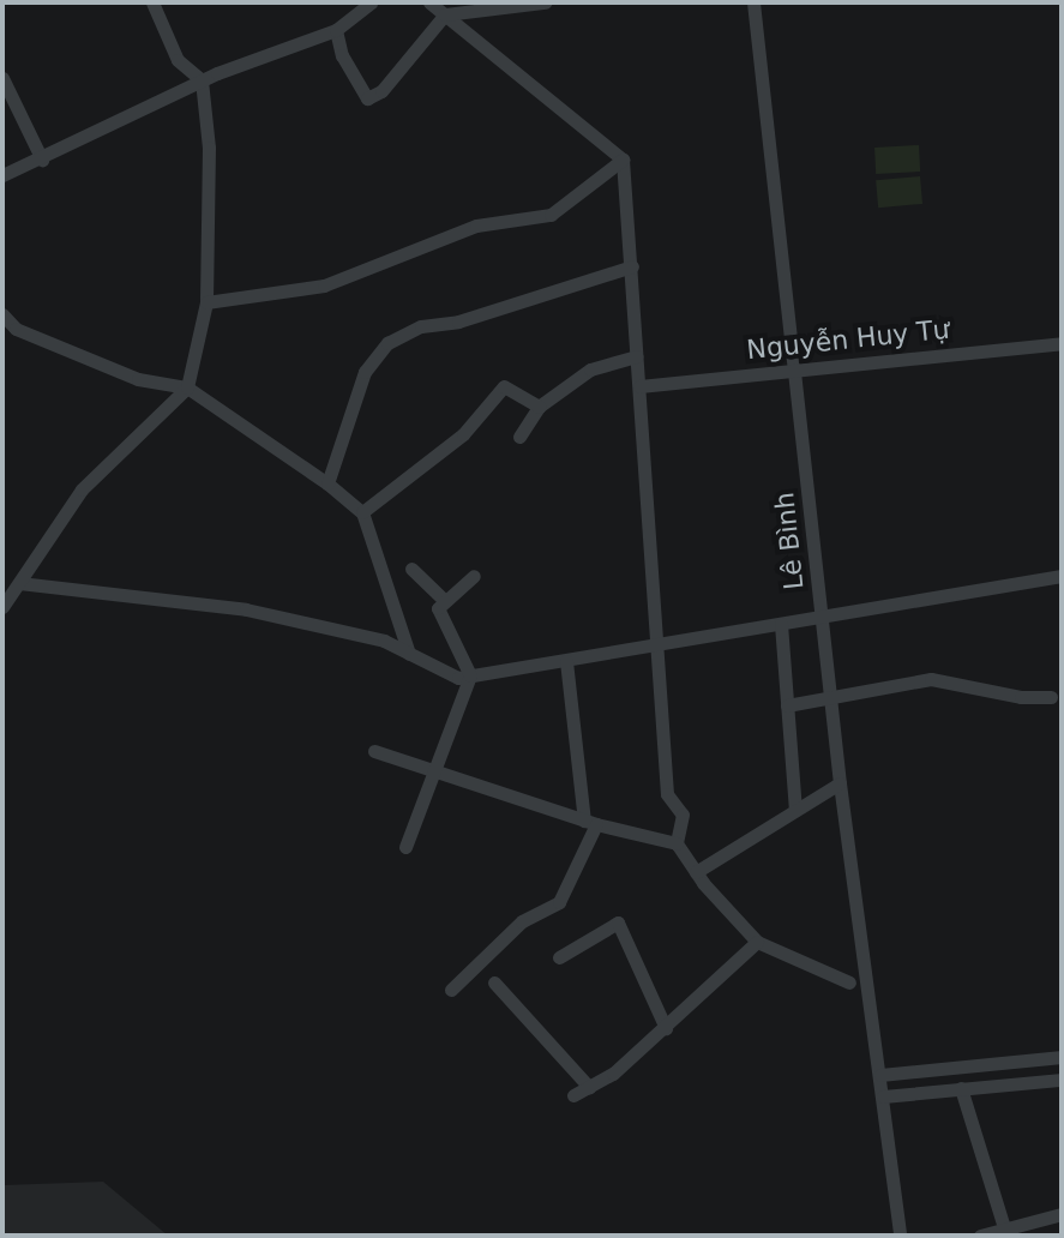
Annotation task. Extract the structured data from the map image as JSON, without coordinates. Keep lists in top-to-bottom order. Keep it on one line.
{"streets":{"street":["Nguyễn Huy Tự","Lê Bình"]},"crossings":[["Nguyễn Huy Tự","Lê Bình"]]}
